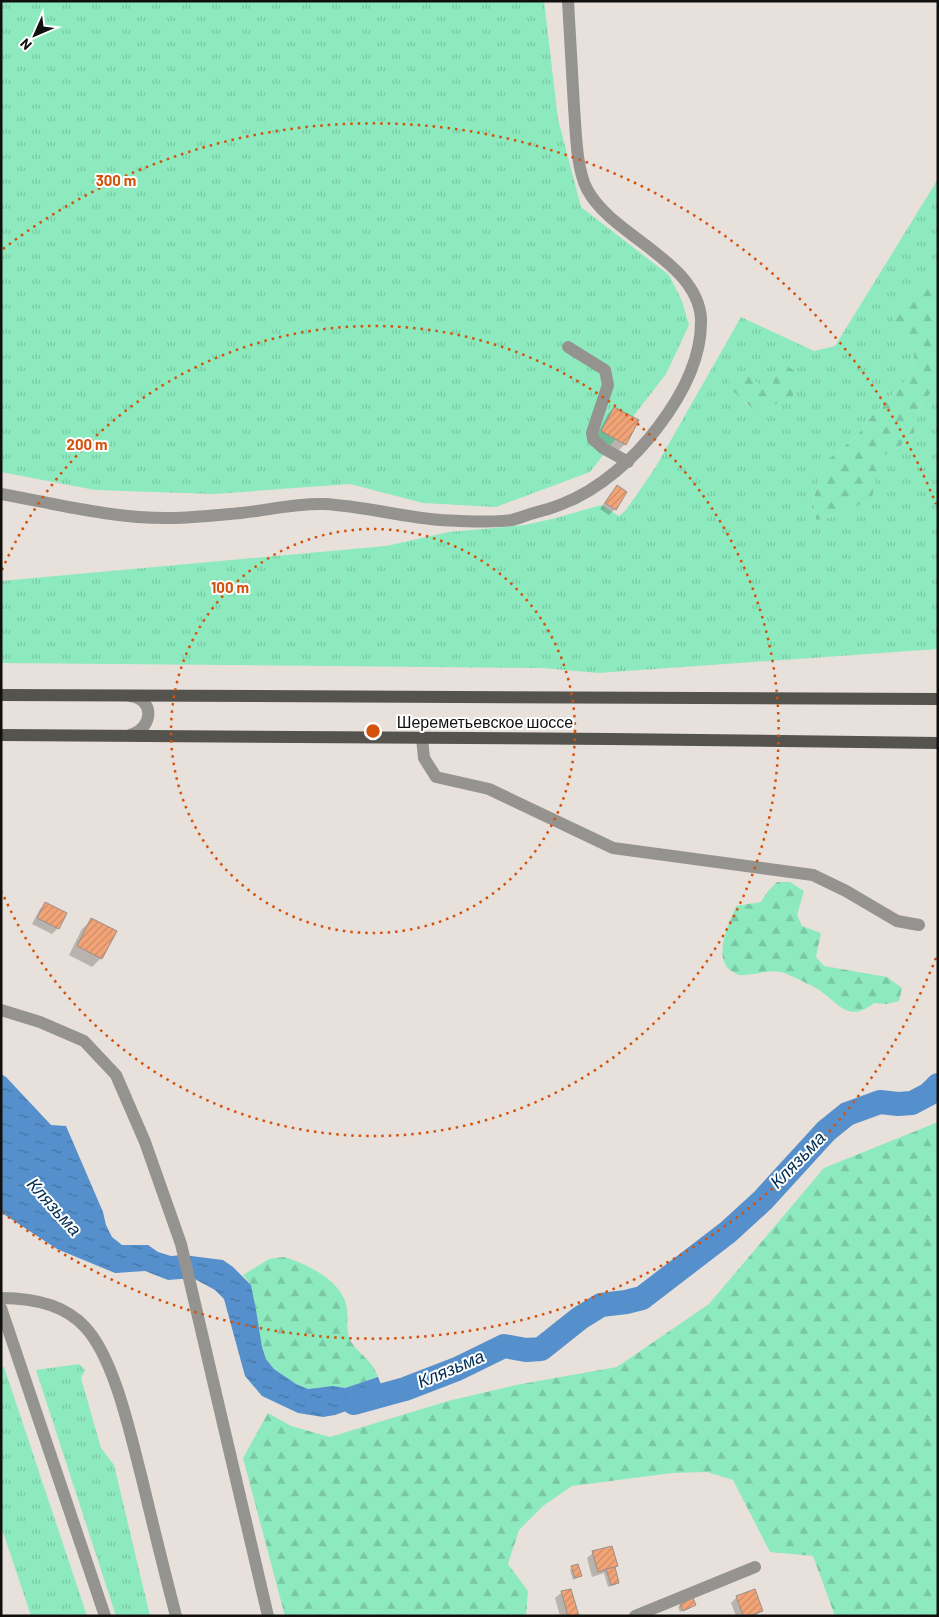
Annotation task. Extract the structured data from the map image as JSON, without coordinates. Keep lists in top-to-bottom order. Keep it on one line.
{"streets":{"main road":["Шереметьевское шоссе"]},"water":["Клязьма"],"north":"bottom left","rings":["300 m","200 m","100 m"]}
